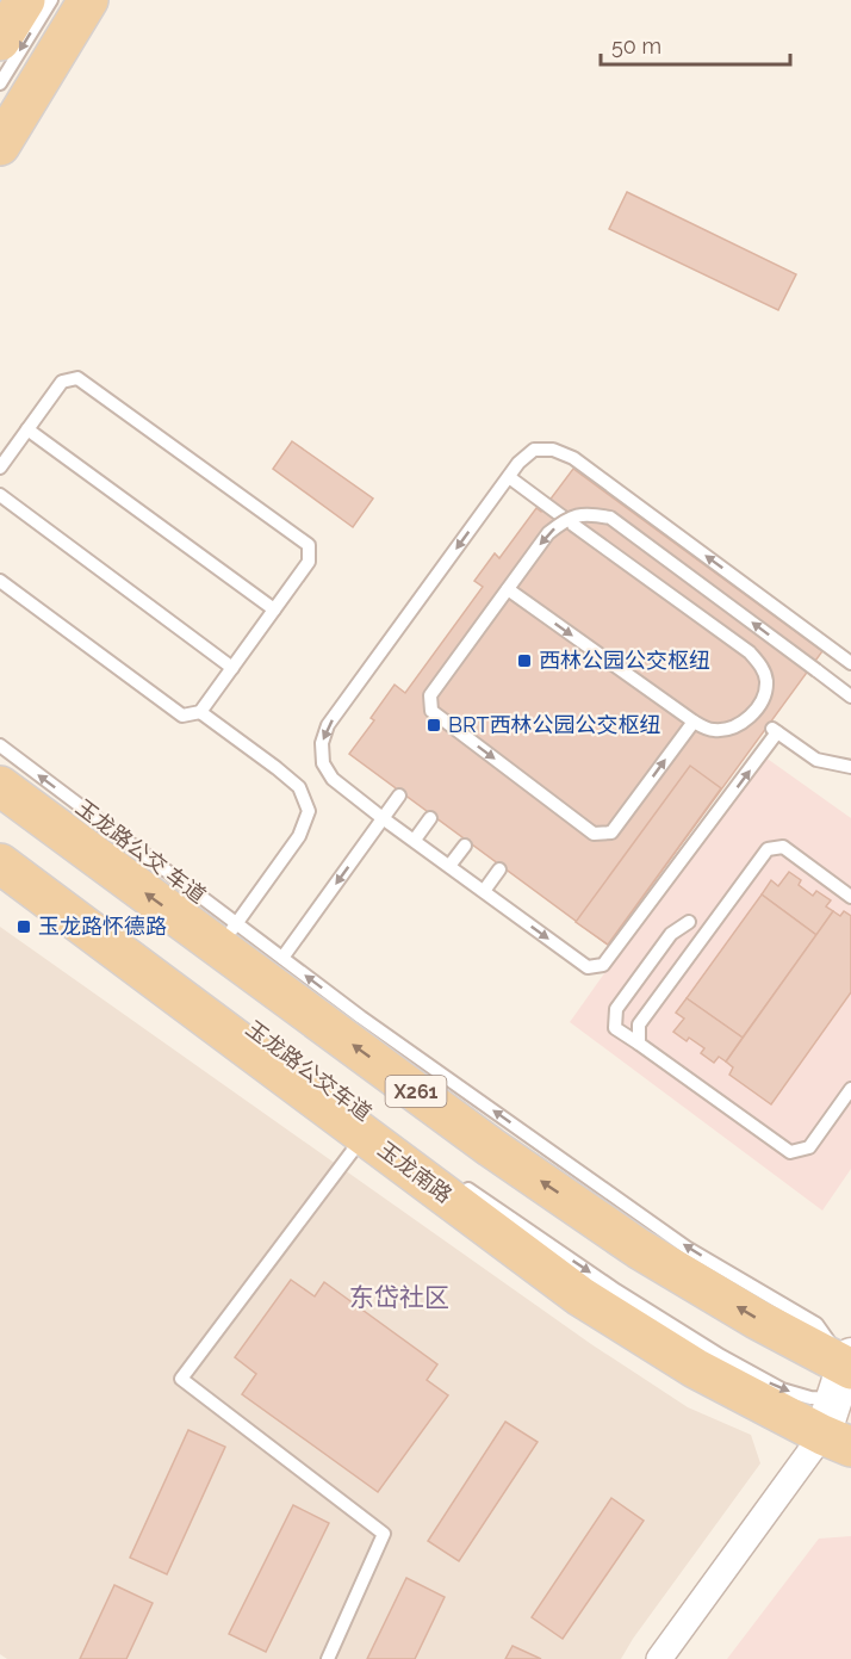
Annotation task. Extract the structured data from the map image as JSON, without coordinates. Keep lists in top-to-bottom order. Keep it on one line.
{"streets":{"main road":["X261","玉龙南路"],"lane":["玉龙路公交 车道"]},"crossings":[["玉龙路公交 车道","X261"],["X261","玉龙南路"]],"one_way":["玉龙路公交 车道"],"districts":["东岱社区"],"places":{"transit":["西林公园公交枢纽","BRT西林公园公交枢纽","玉龙路怀德路"]},"scale_bar":"50 m"}
